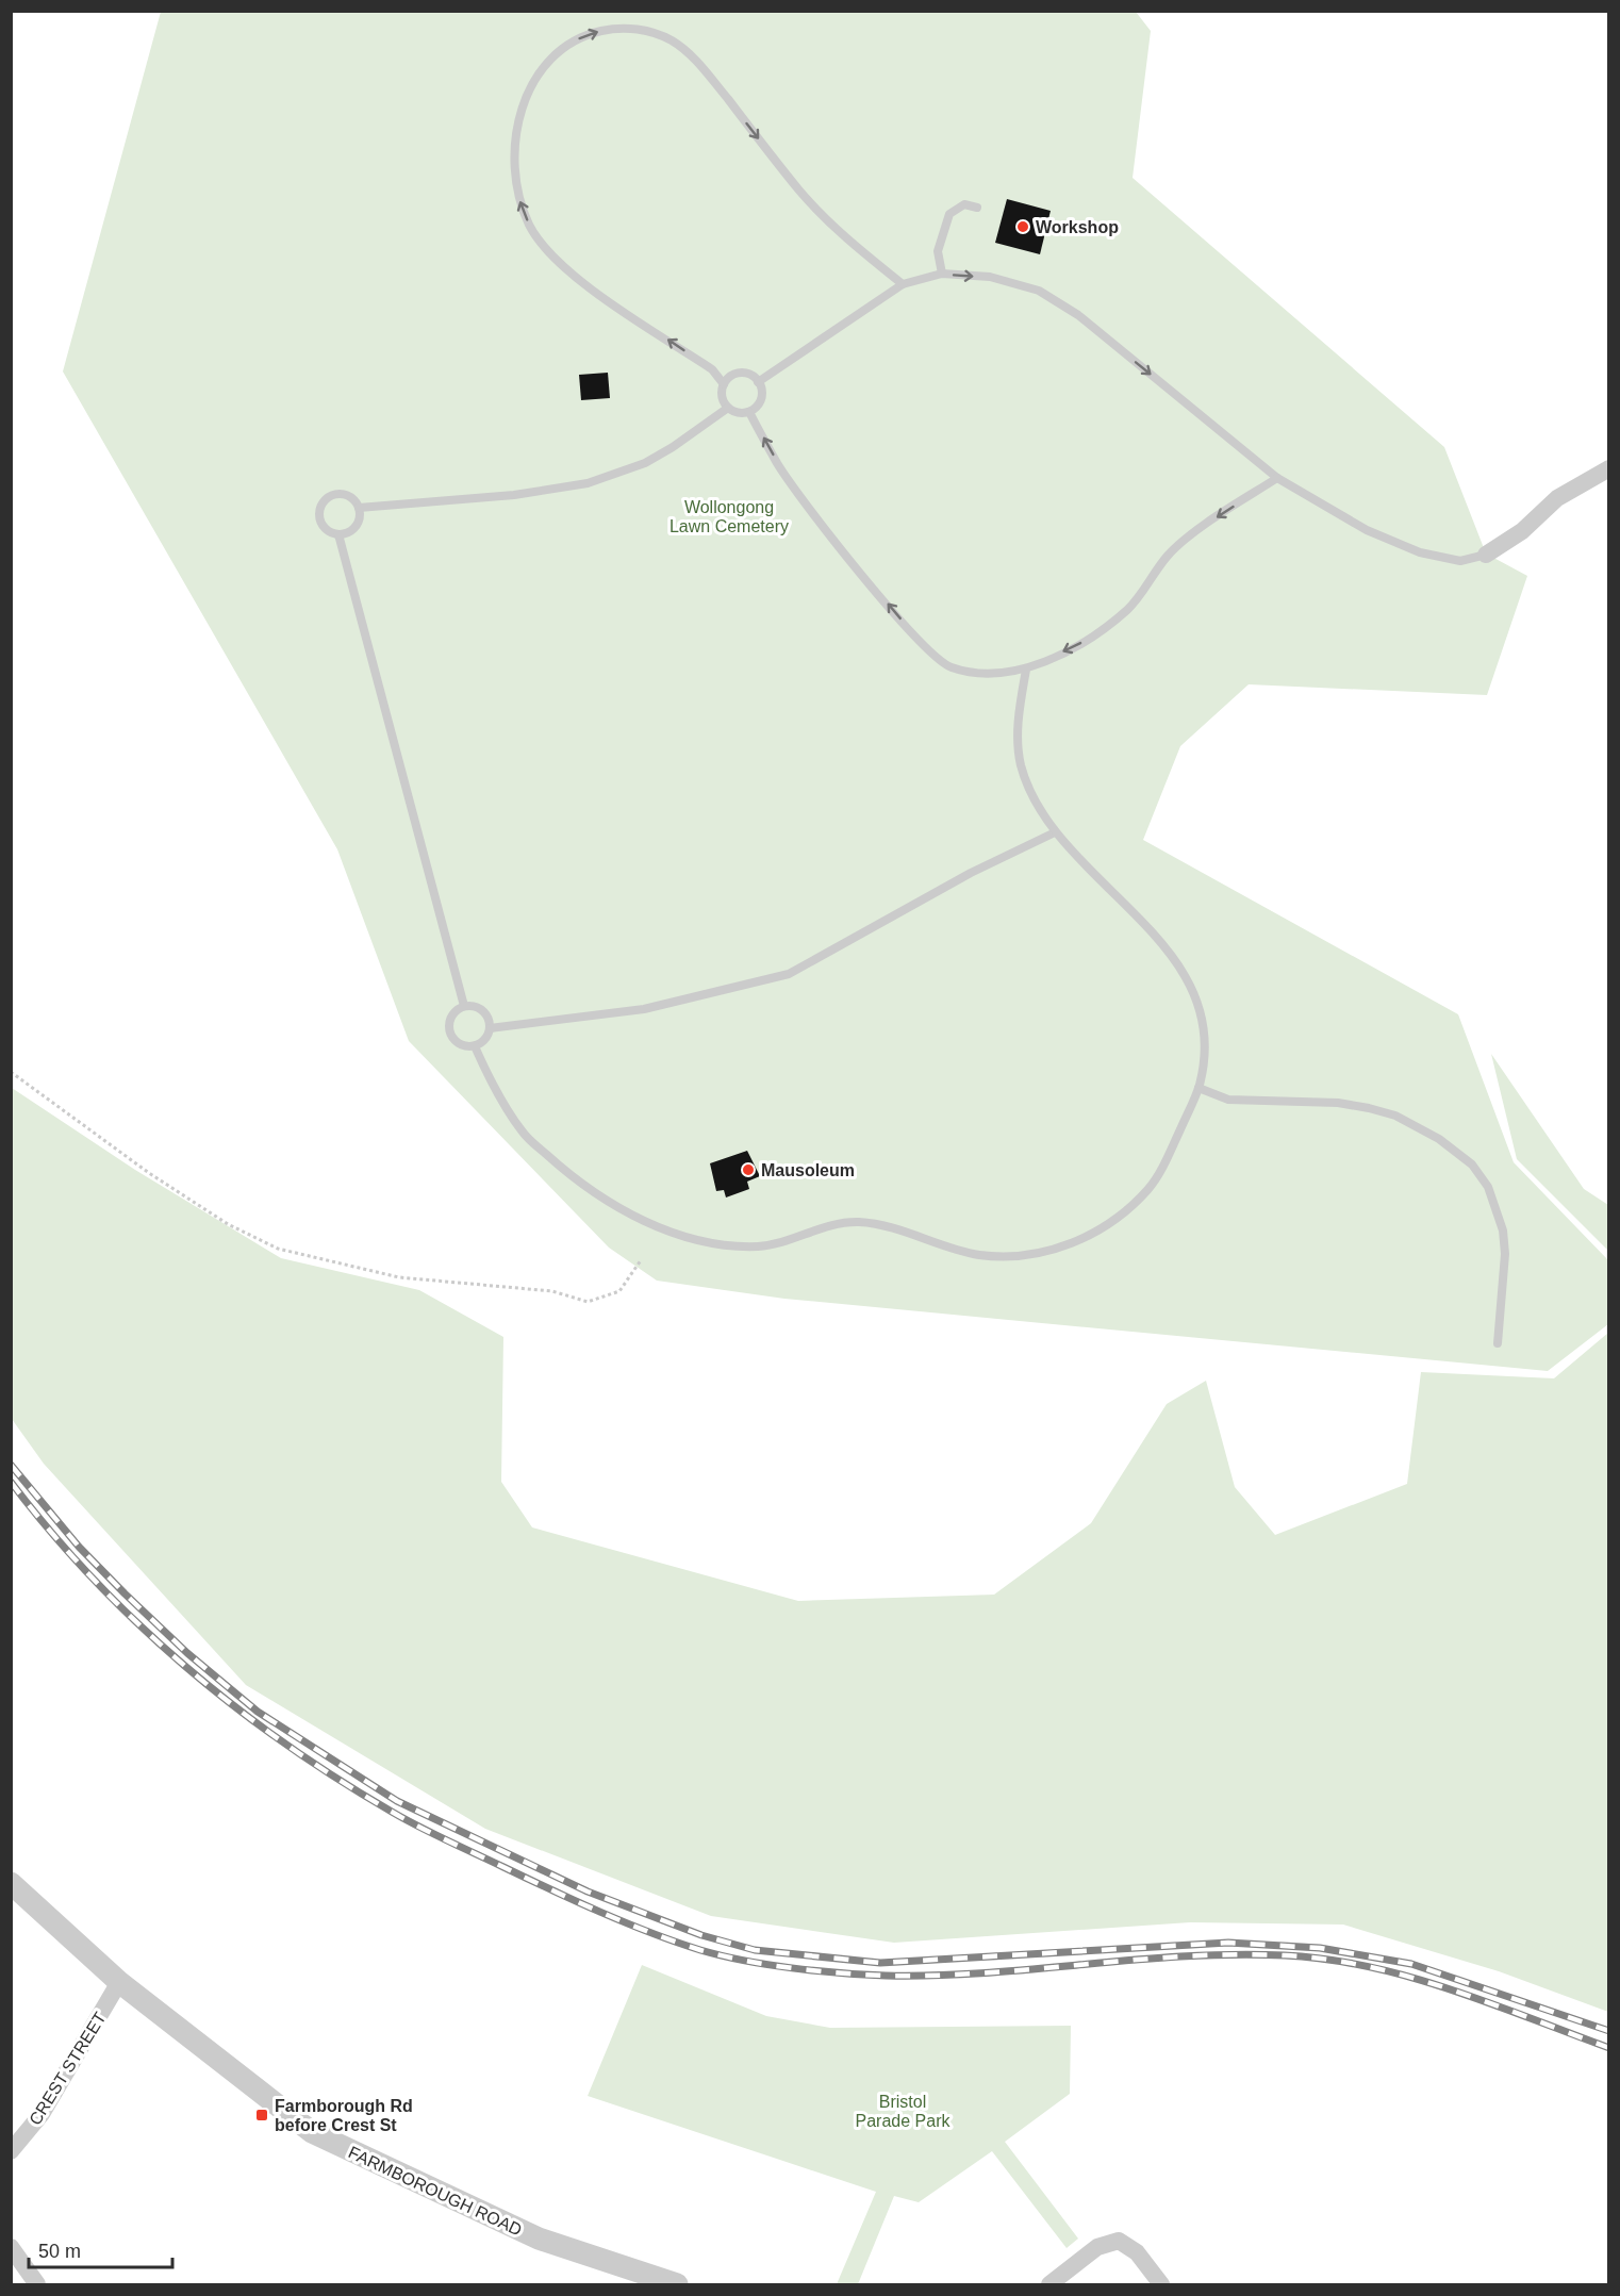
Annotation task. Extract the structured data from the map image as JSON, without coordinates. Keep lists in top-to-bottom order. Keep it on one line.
{"streets":{"street":["CREST STREET","FARMBOROUGH ROAD"]},"crossings":[["CREST STREET","FARMBOROUGH ROAD"]],"parks":["Wollongong Lawn Cemetery","Bristol Parade Park"],"places":{"other":["Workshop","Mausoleum"],"transit":["Farmborough Rd before Crest St"]},"scale_bar":"50 m"}
